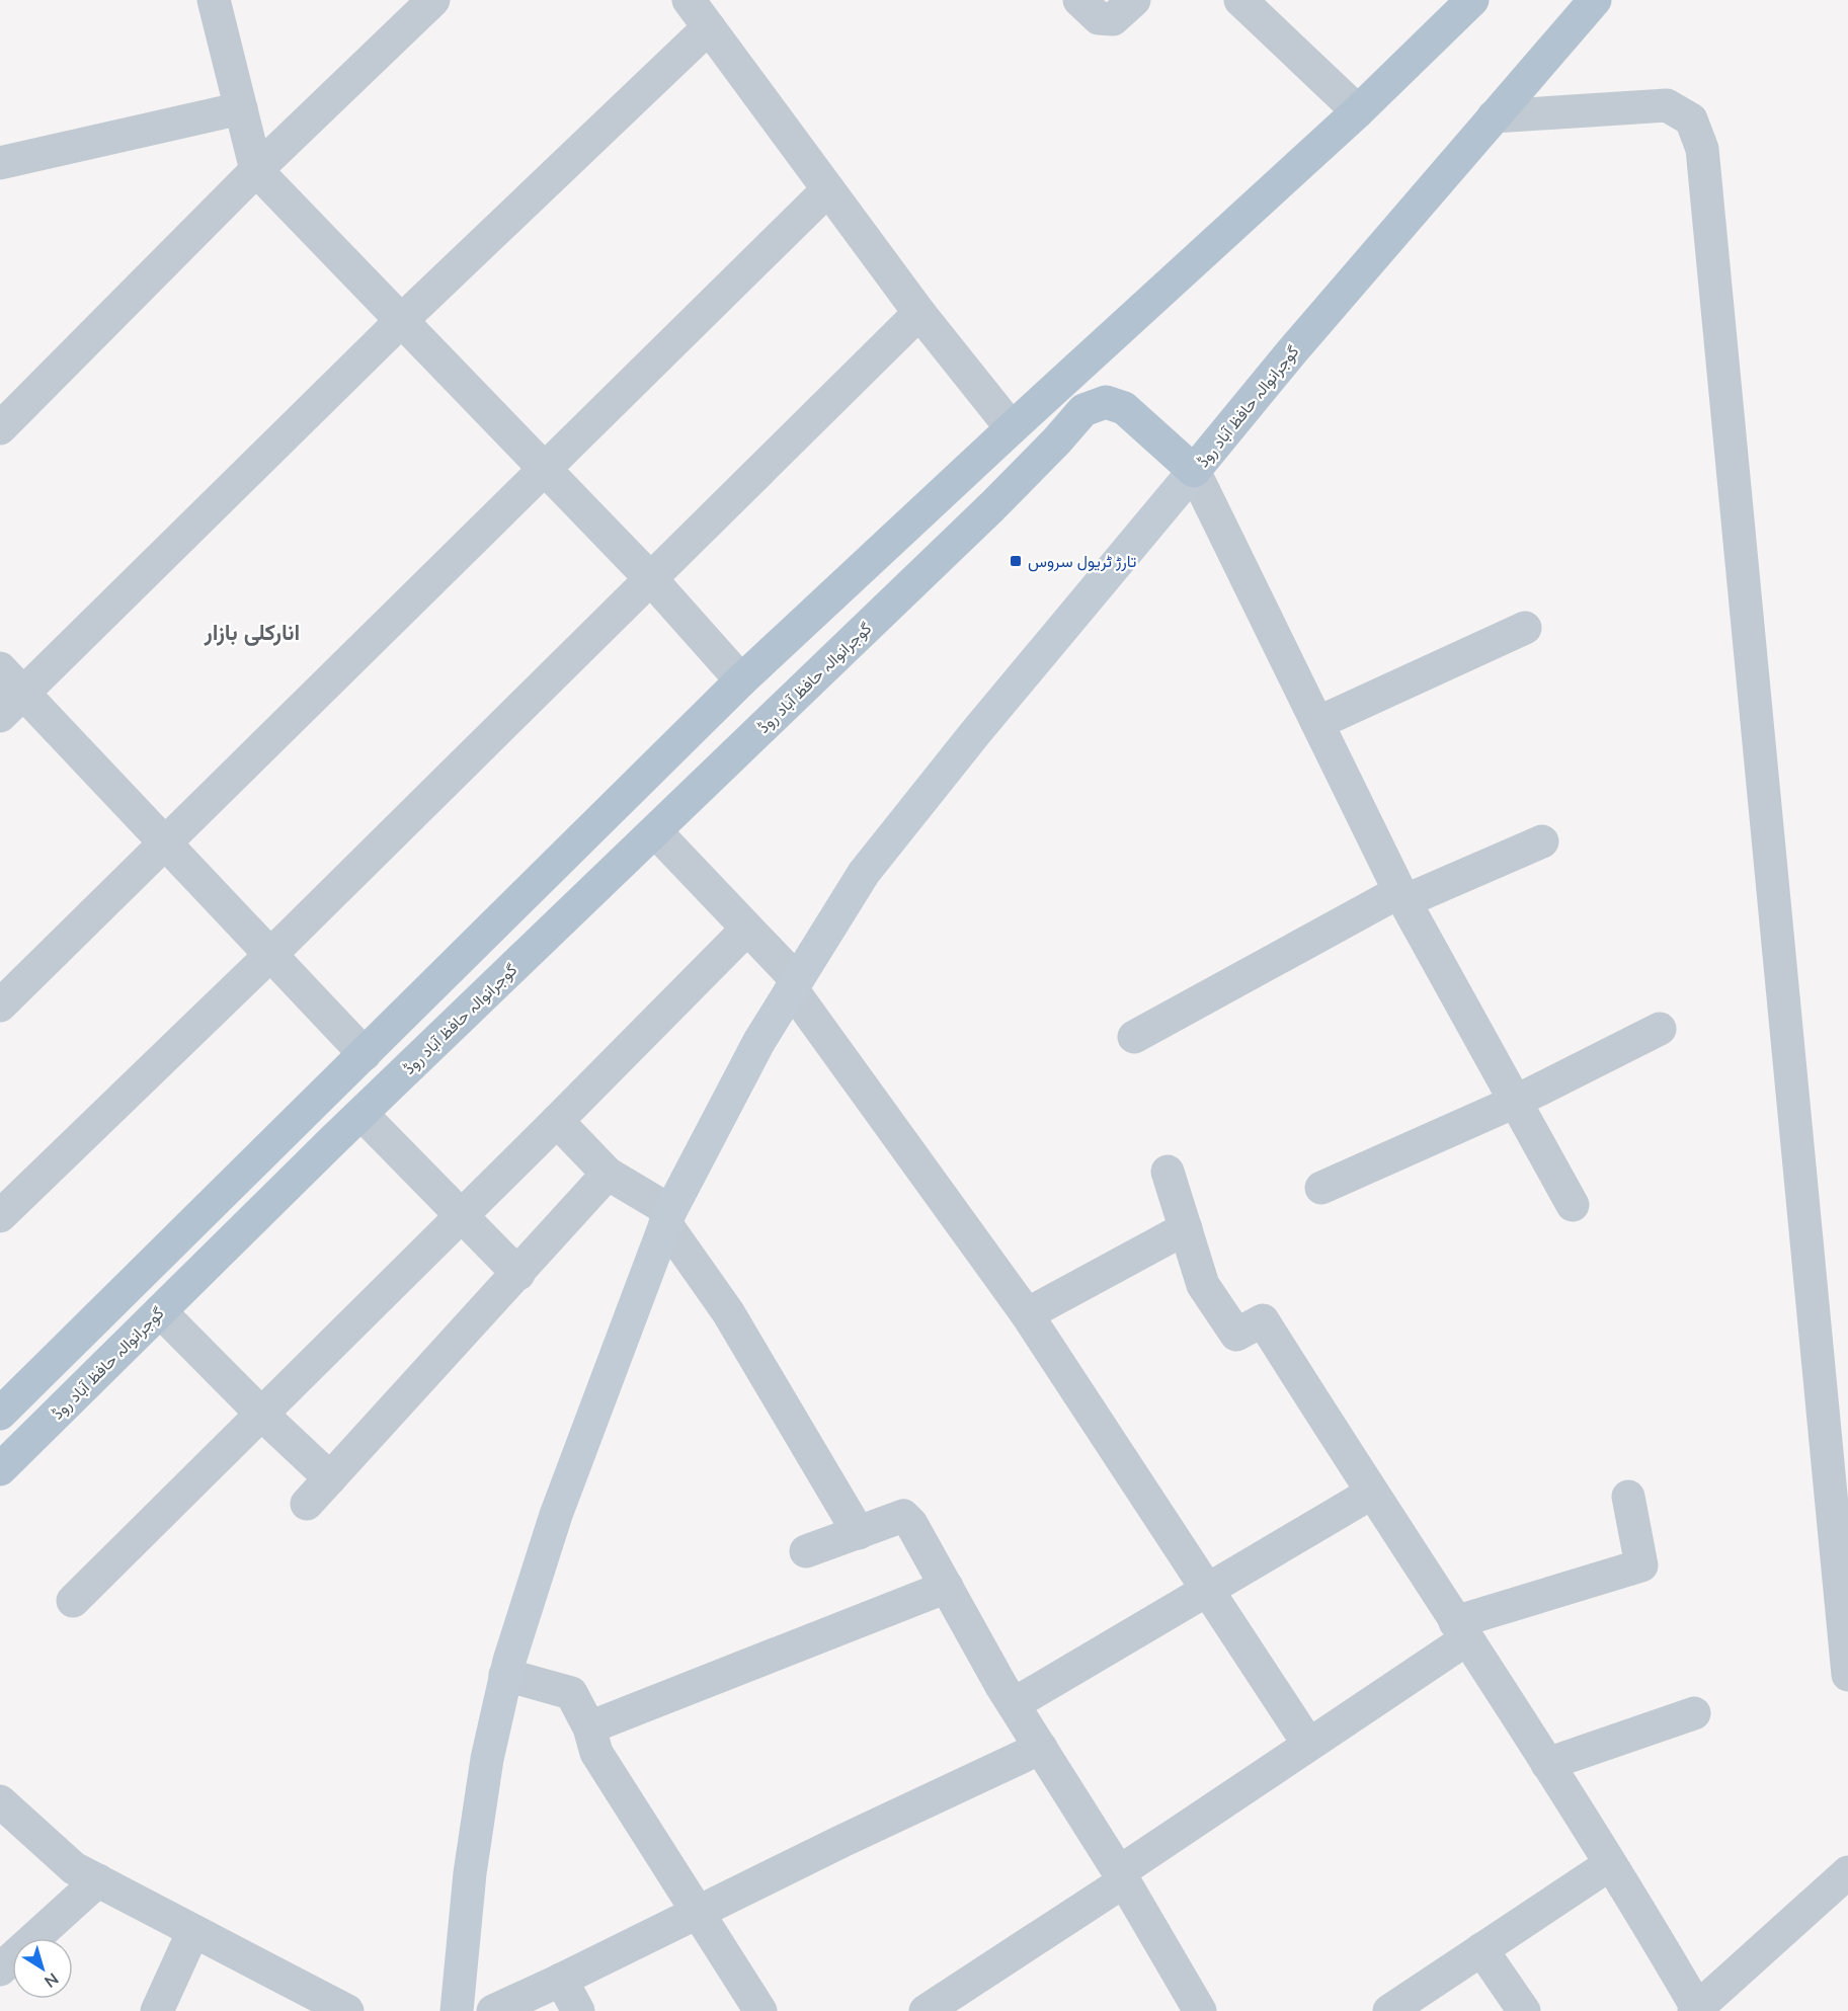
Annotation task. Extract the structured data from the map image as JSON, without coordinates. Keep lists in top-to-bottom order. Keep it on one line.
{"streets":{"main road":["گوجرانوالہ حافظ آباد روڈ"]},"districts":["انارکلی بازار"],"places":{"transit":["تارڑ ٹریول سروس"]},"north":"bottom right"}
